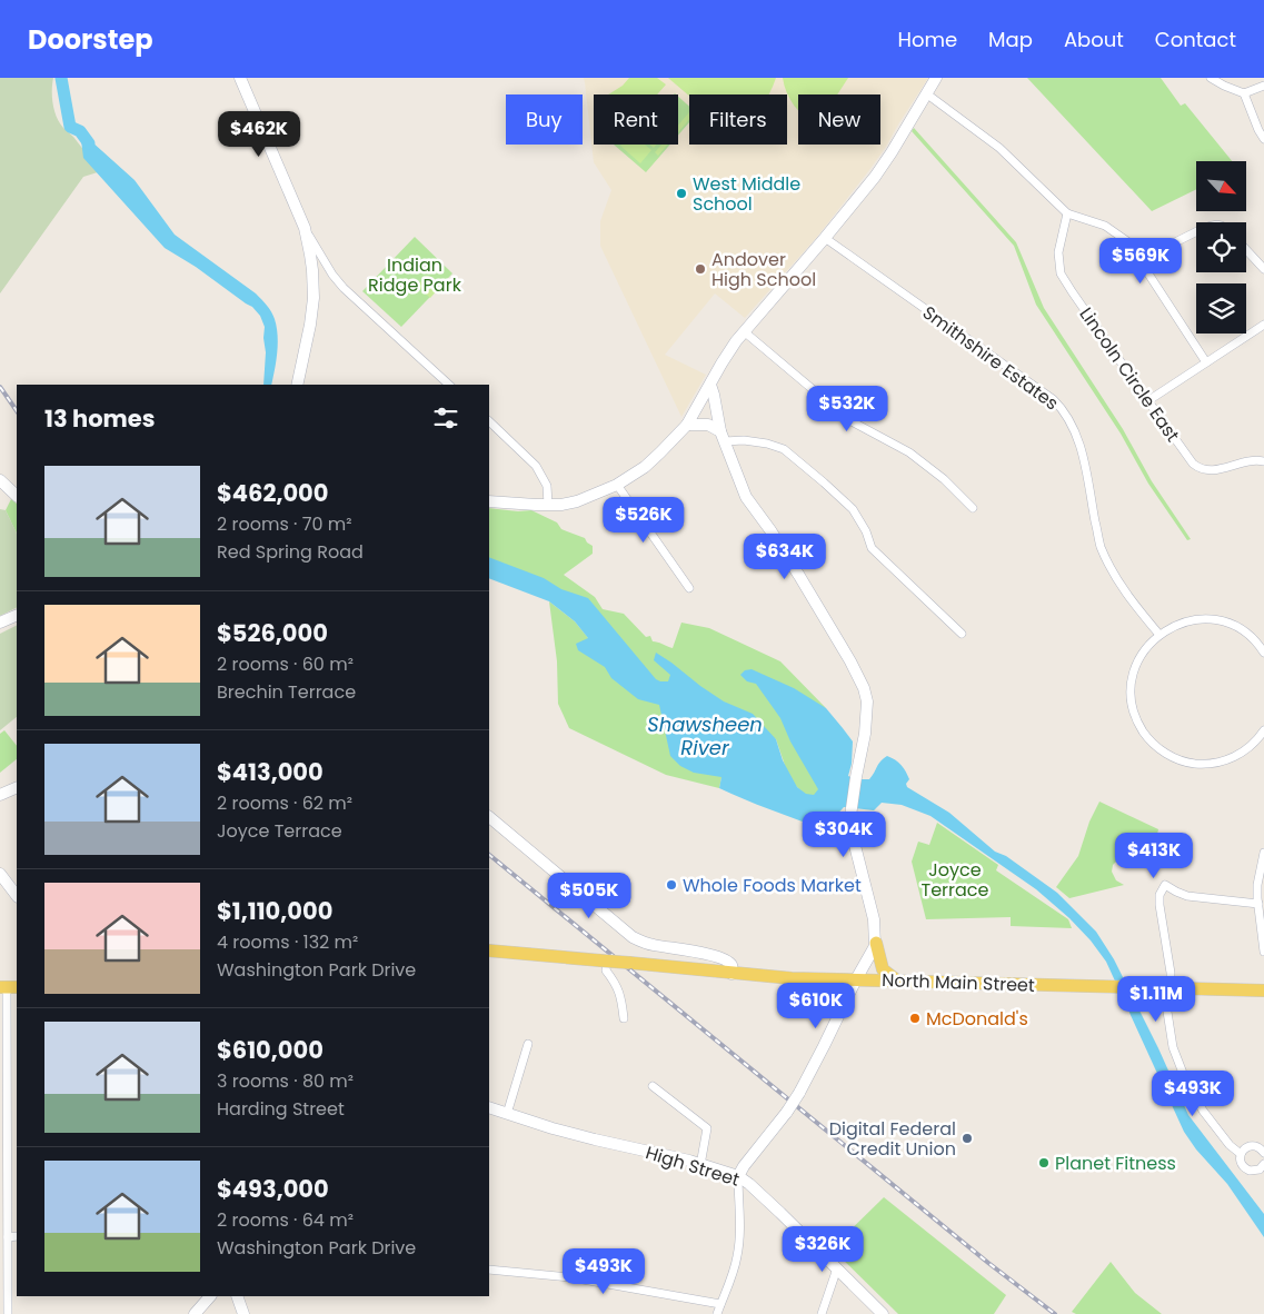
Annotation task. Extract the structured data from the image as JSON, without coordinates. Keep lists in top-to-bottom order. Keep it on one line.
{"streets":{"main road":["North Main Street","High Street"],"street":["Smithshire Estates","Lincoln Circle East"]},"water":["Shawsheen River"],"parks":["Indian Ridge Park","Joyce Terrace"],"places":["West Middle School","Andover High School","Whole Foods Market","McDonald's","Digital Federal Credit Union","Planet Fitness"],"north":"bottom right","page":{"header":"Doorstep","nav":["Home","Map","About","Contact"],"chip":["Buy","Rent","Filters","New"],"price":["$462K","$569K","$532K","$526K","$634K","$304K","$413K","$505K","$1.11M","$610K","$493K","$326K","$493K"],"heading":"13 homes","list":[{"name":"$462,000","note":"2 rooms · 70 m² · Red Spring Road"},{"name":"$526,000","note":"2 rooms · 60 m² · Brechin Terrace"},{"name":"$413,000","note":"2 rooms · 62 m² · Joyce Terrace"},{"name":"$1,110,000","note":"4 rooms · 132 m² · Washington Park Drive"},{"name":"$610,000","note":"3 rooms · 80 m² · Harding Street"},{"name":"$493,000","note":"2 rooms · 64 m² · Washington Park Drive"}]}}
